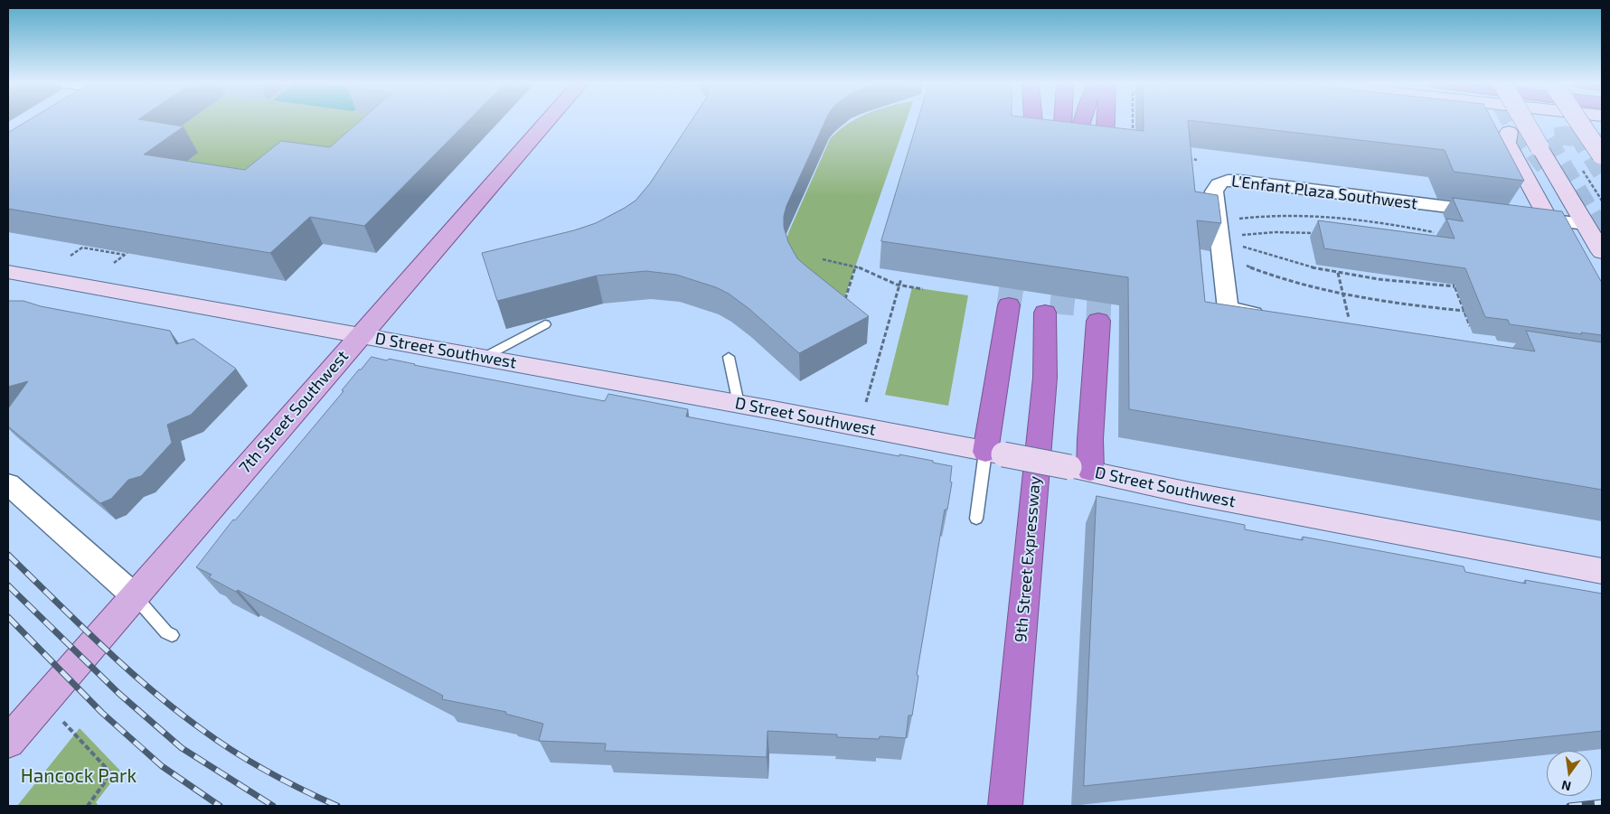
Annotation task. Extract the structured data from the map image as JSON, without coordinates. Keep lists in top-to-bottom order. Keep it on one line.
{"streets":{"highway":["9th Street Expressway"],"main road":["7th Street Southwest"],"street":["L'Enfant Plaza Southwest","D Street Southwest"]},"crossings":[["D Street Southwest","7th Street Southwest"]],"parks":["Hancock Park"],"north":"bottom"}
